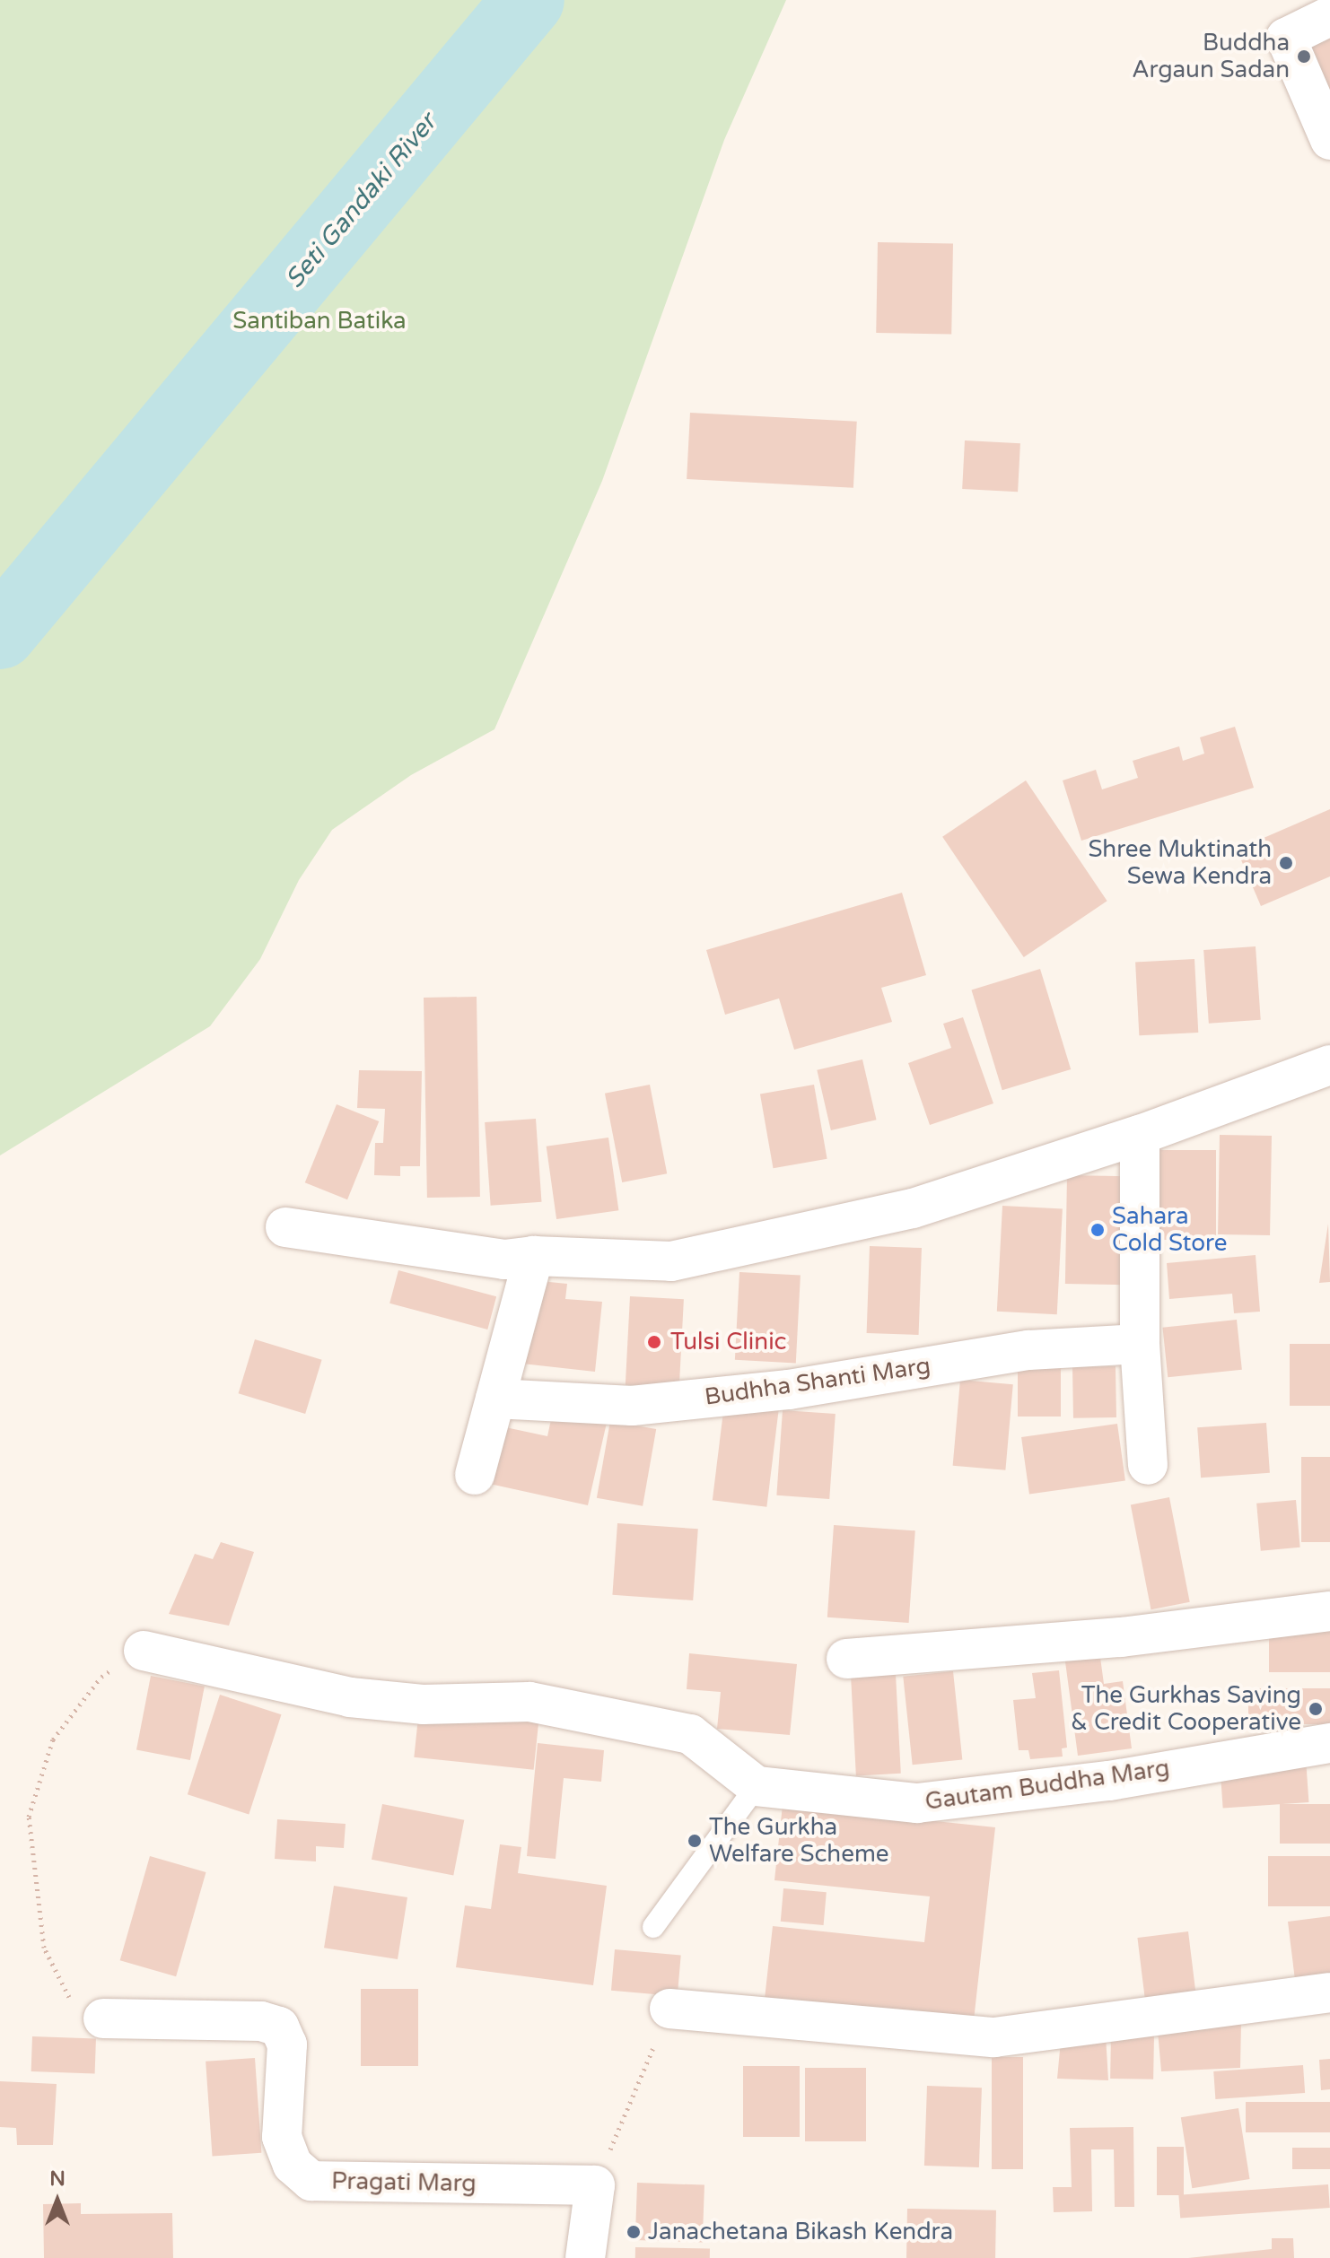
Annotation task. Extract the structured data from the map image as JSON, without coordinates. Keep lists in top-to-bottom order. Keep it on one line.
{"streets":{"street":["Budhha Shanti Marg","Gautam Buddha Marg","Pragati Marg"]},"water":["Seti Gandaki River"],"parks":["Santiban Batika"],"places":["Buddha Argaun Sadan","Shree Muktinath Sewa Kendra","Sahara Cold Store","Tulsi Clinic","The Gurkhas Saving & Credit Cooperative","The Gurkha Welfare Scheme","Janachetana Bikash Kendra"],"north":"top"}
